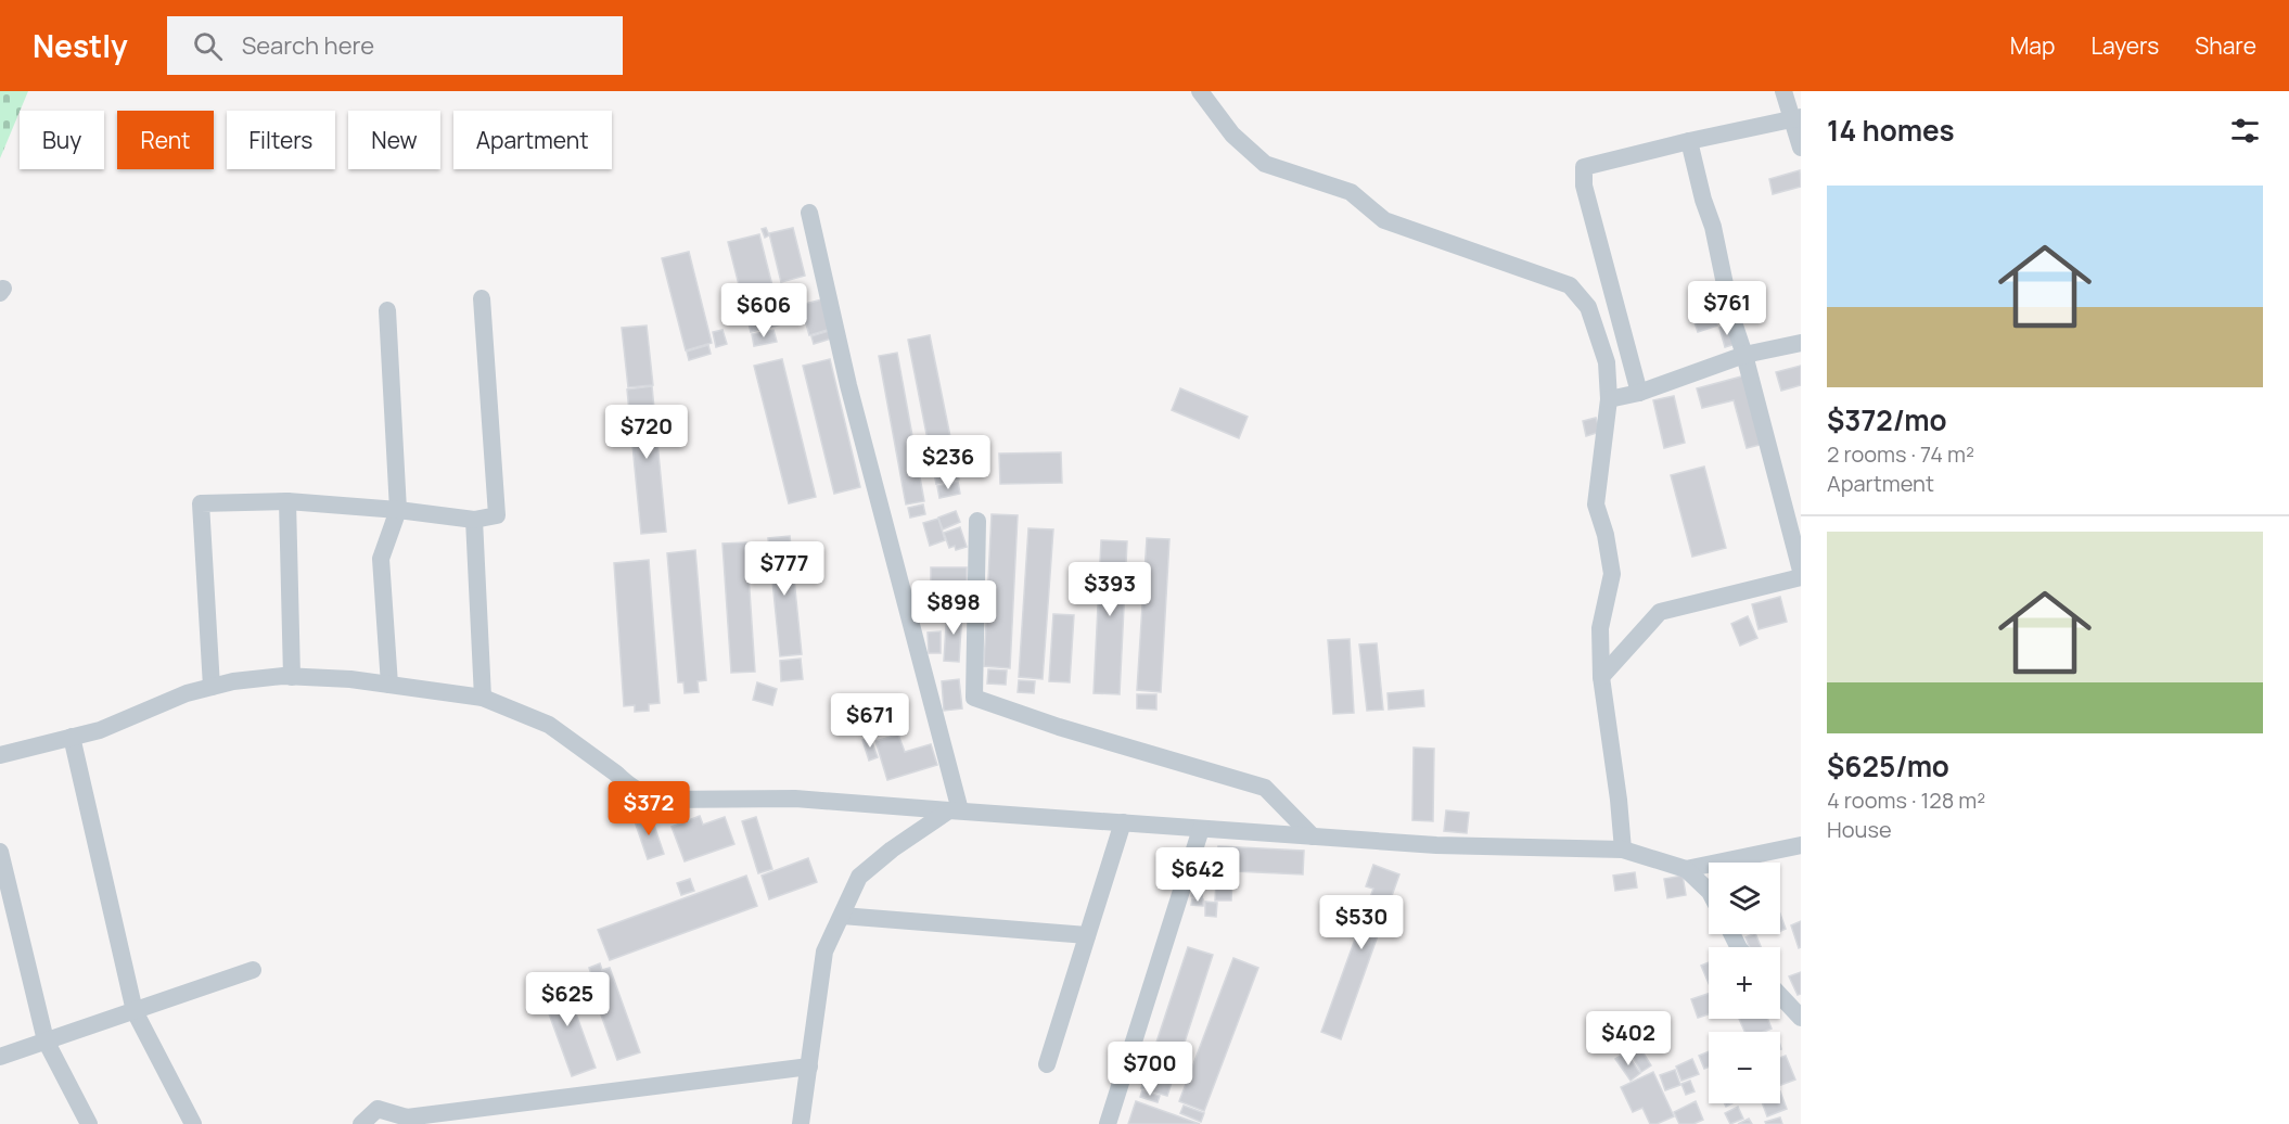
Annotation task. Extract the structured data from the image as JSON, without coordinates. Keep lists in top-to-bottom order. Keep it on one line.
{"page":{"header":"Nestly","search":"Search here","nav":["Map","Layers","Share"],"heading":"14 homes","chip":["Buy","Rent","Filters","New","Apartment"],"list":[{"name":"$372/mo","note":"2 rooms · 74 m² · Apartment"},{"name":"$625/mo","note":"4 rooms · 128 m² · House"}],"price":["$761","$606","$720","$236","$777","$393","$898","$671","$372","$642","$530","$625","$402","$700"],"map_buttons":["+","−"]}}
